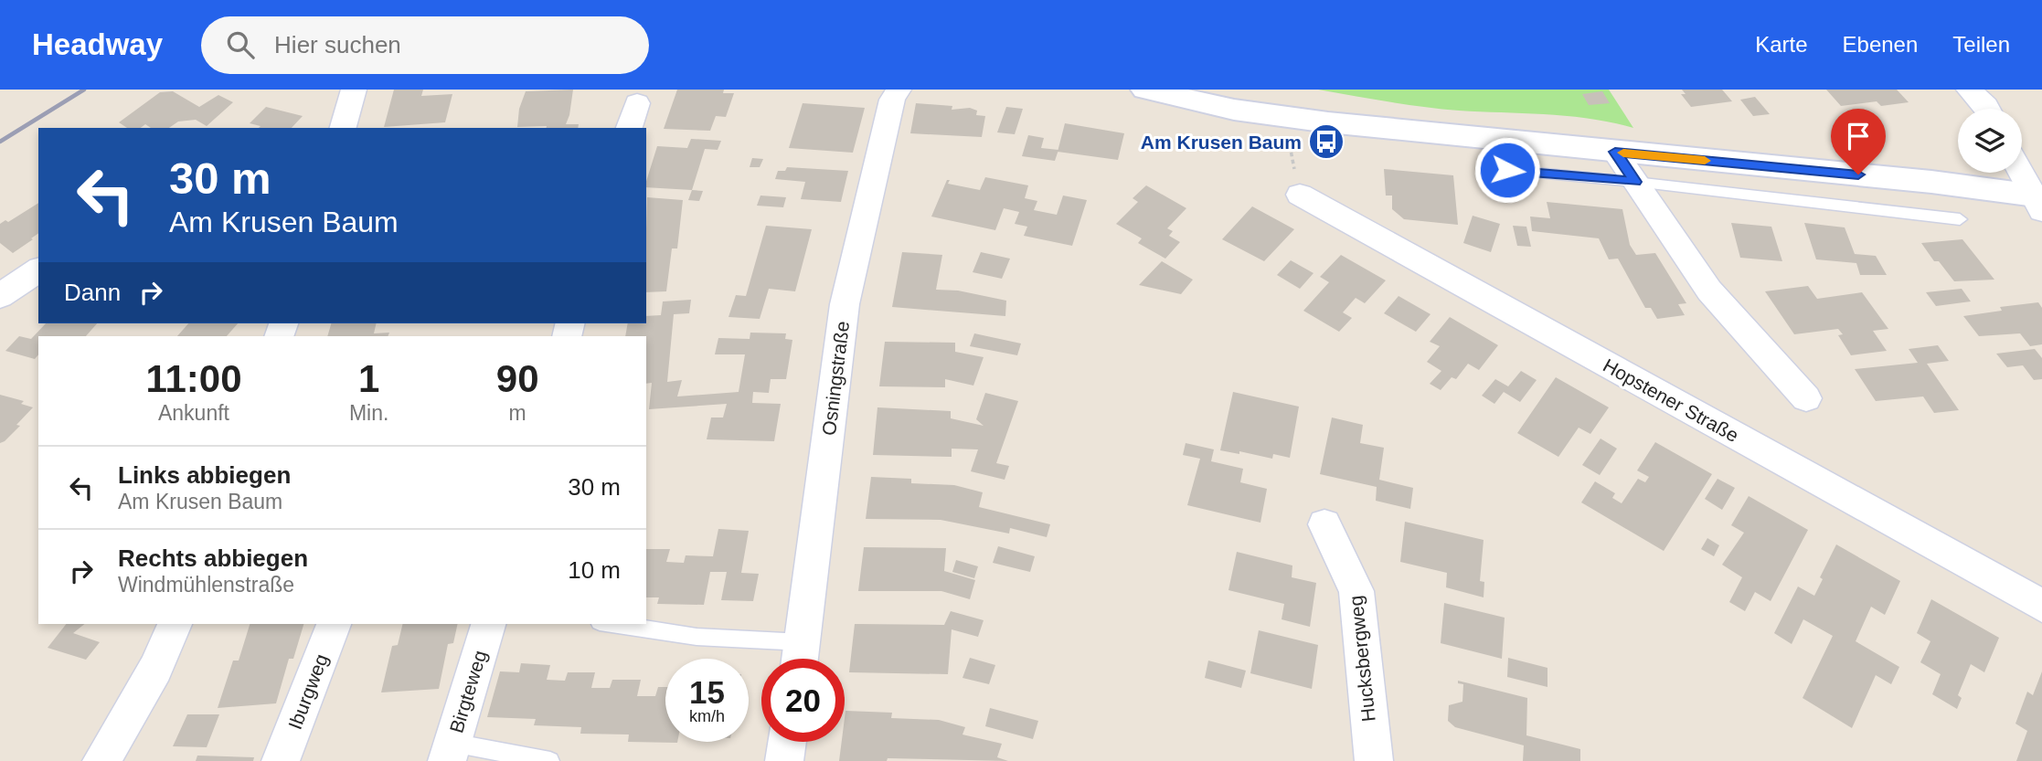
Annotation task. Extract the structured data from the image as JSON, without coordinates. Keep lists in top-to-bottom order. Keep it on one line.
{"streets":{"street":["Osningstraße","Hopstener Straße","Hucksbergweg","Iburgweg","Birgteweg"]},"places":{"bus stop":["Am Krusen Baum"]},"page":{"header":"Headway","search":"Hier suchen","nav":["Karte","Ebenen","Teilen"],"turn":["30 m","Am Krusen Baum"],"then":"Dann","eta":["11:00","Ankunft","1","Min.","90","m"],"list":[{"name":"Links abbiegen","note":"Am Krusen Baum","value":"30 m"},{"name":"Rechts abbiegen","note":"Windmühlenstraße","value":"10 m"}],"speed":"15 km/h","limit":"20"}}
